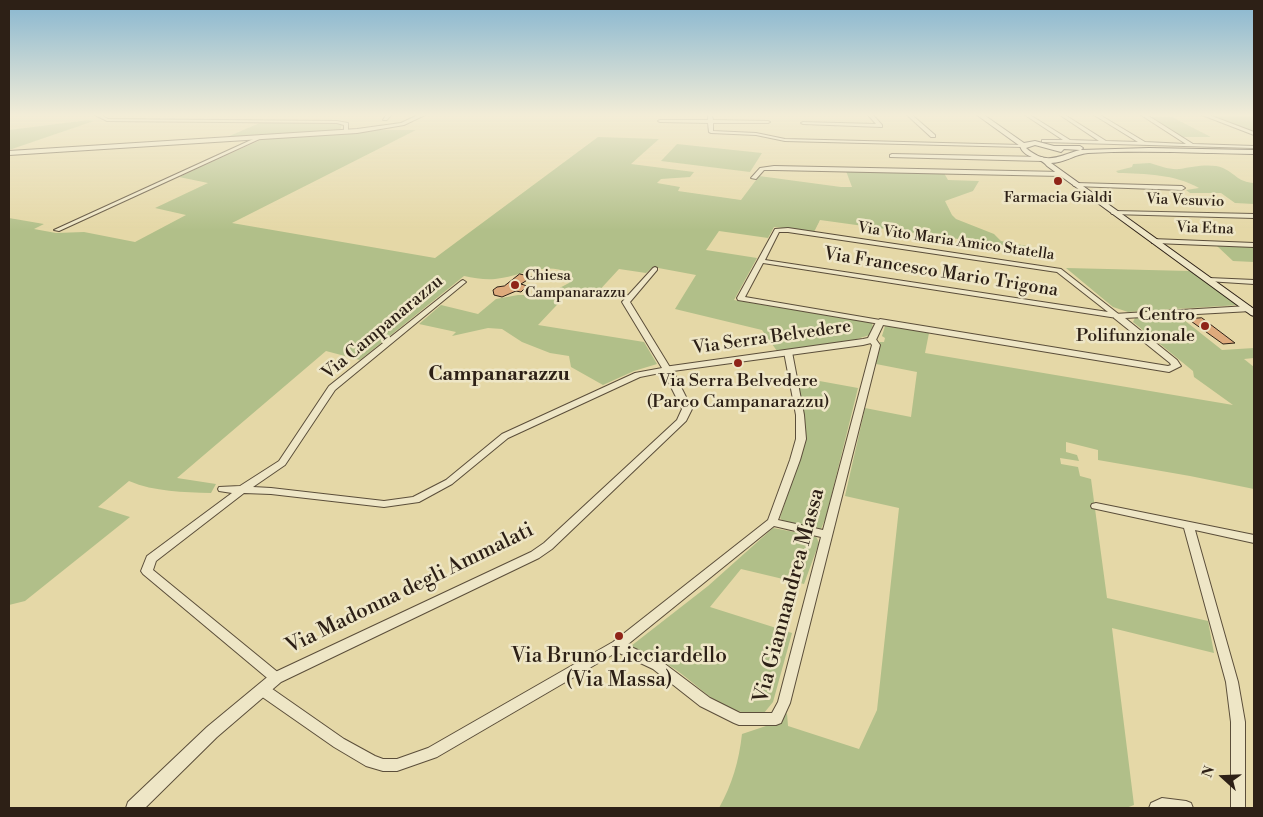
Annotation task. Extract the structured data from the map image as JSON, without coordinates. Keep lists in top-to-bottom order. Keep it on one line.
{"streets":{"street":["Via Vesuvio","Via Etna","Via Vito Maria Amico Statella","Via Francesco Mario Trigona","Via Campanarazzu","Via Serra Belvedere","Via Madonna degli Ammalati","Via Giannandrea Massa"]},"crossings":[["Via Vito Maria Amico Statella","Via Francesco Mario Trigona"],["Via Campanarazzu","Via Serra Belvedere"],["Via Campanarazzu","Via Madonna degli Ammalati"],["Via Serra Belvedere","Via Madonna degli Ammalati"],["Via Serra Belvedere","Via Giannandrea Massa"]],"districts":["Campanarazzu"],"places":["Farmacia Gialdi","Chiesa Campanarazzu","Centro Polifunzionale","Via Serra Belvedere (Parco Campanarazzu)","Via Bruno Licciardello (Via Massa)"],"north":"left"}
